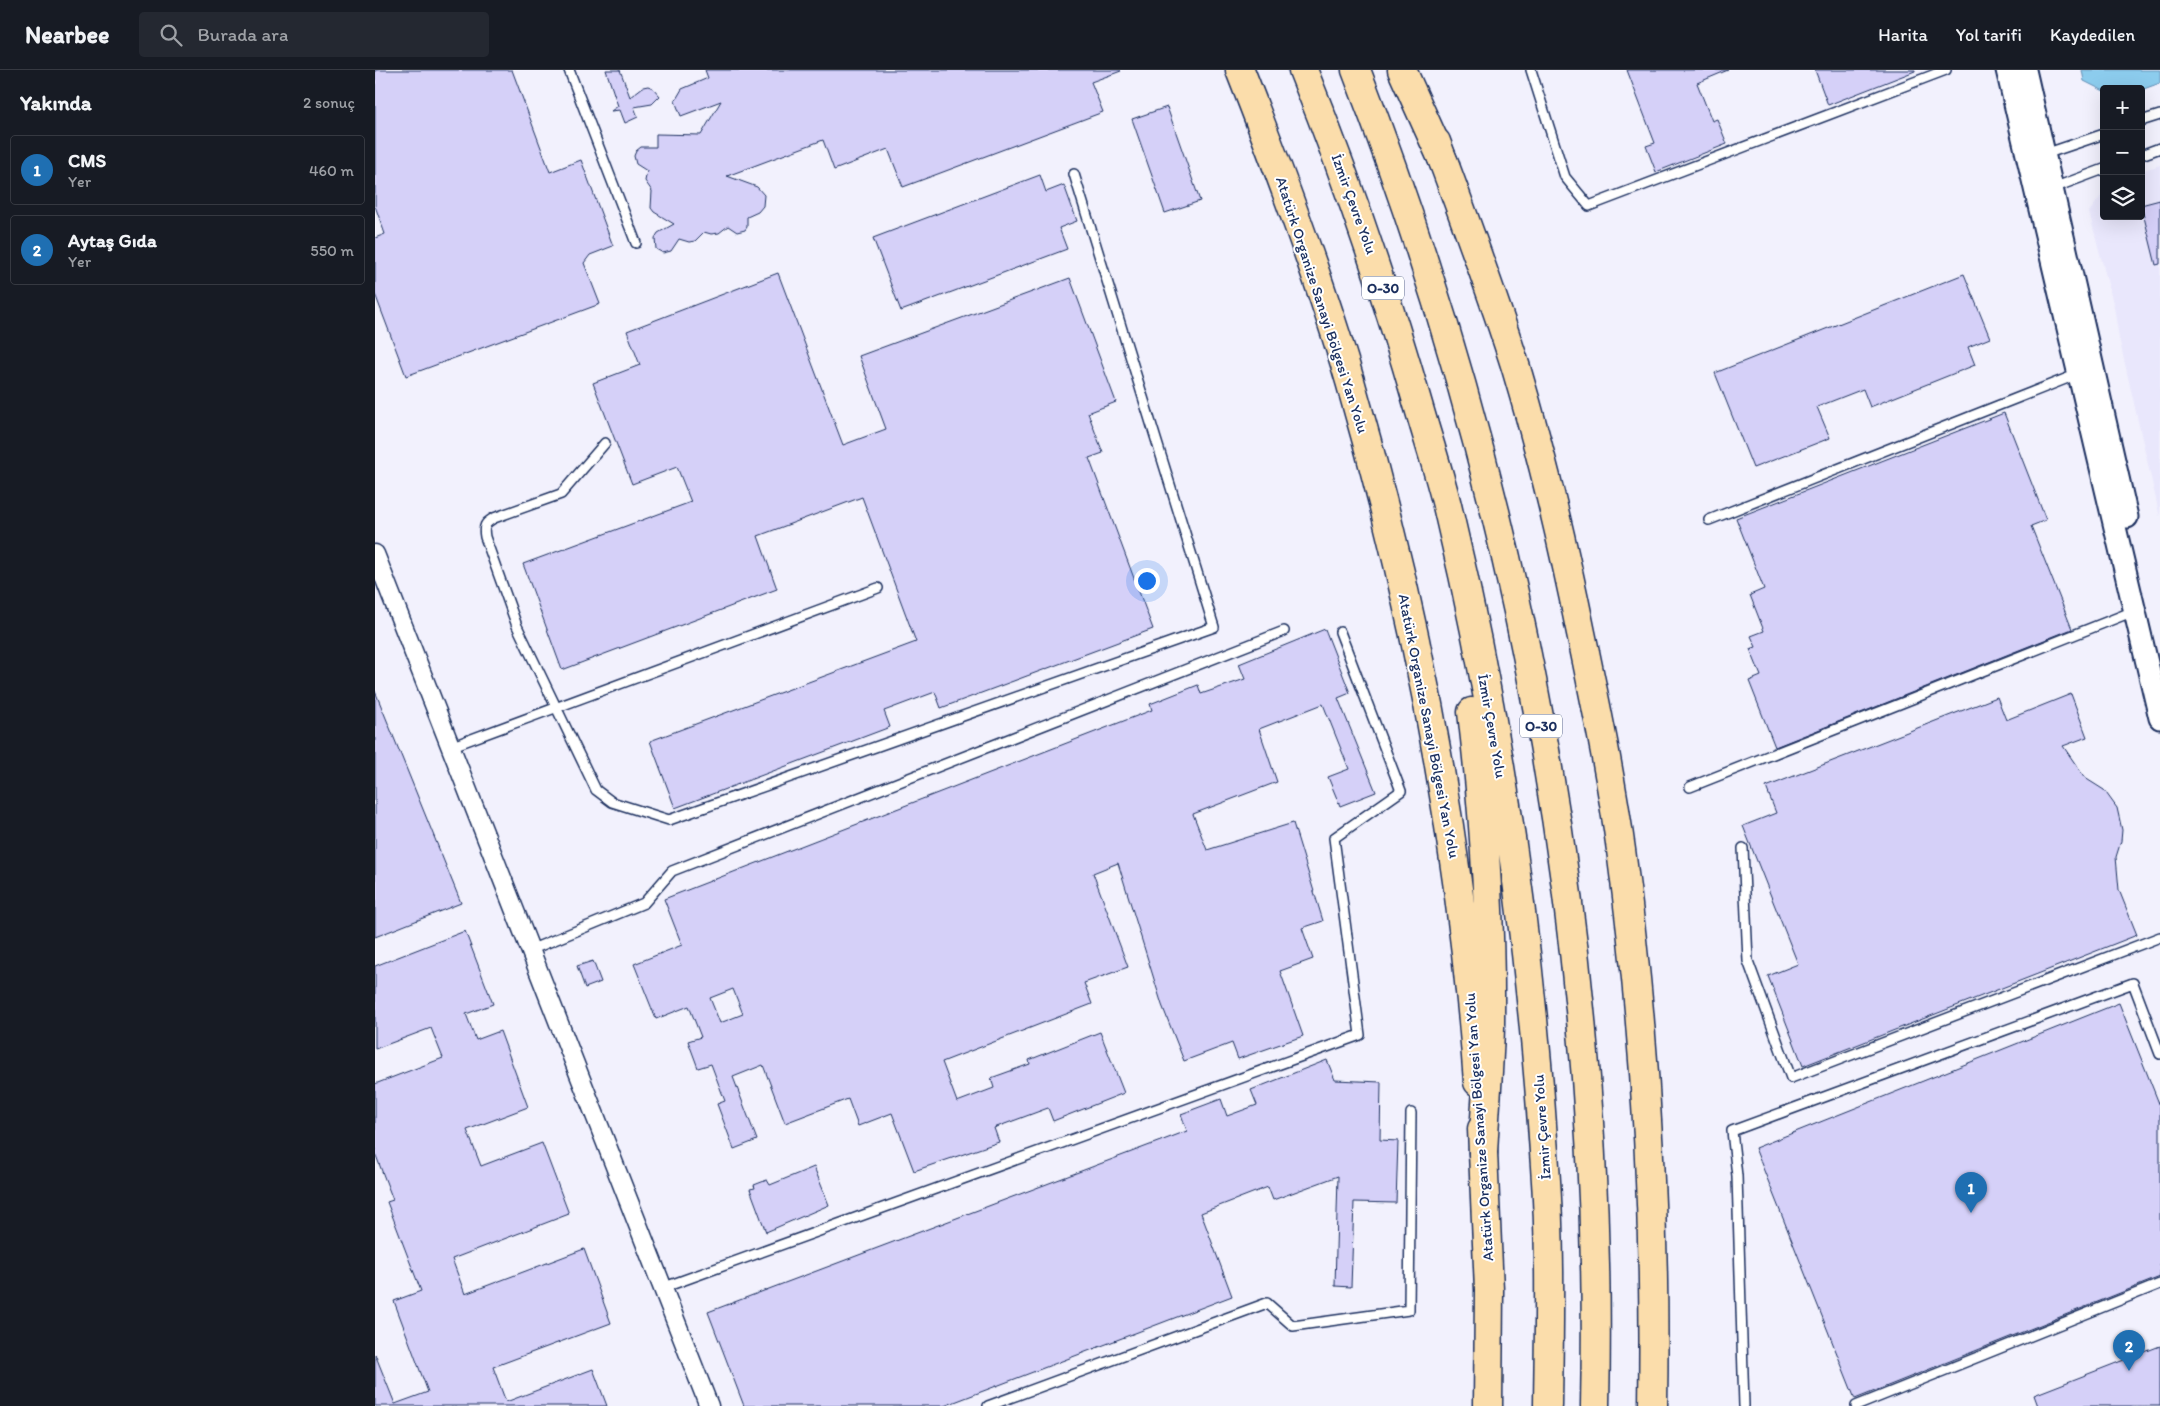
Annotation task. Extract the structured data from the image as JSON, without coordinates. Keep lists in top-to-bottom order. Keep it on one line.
{"streets":{"main road":["İzmir Çevre Yolu","O-30","Atatürk Organize Sanayi Bölgesi Yan Yolu"]},"page":{"header":"Nearbee","search":"Burada ara","nav":["Harita","Yol tarifi","Kaydedilen"],"heading":["Yakında","2 sonuç"],"map_buttons":["+","−"],"list":[{"mark":"1","name":"CMS","note":"Yer","value":"460 m"},{"mark":"2","name":"Aytaş Gıda","note":"Yer","value":"550 m"}],"pins":["1","2"]}}
